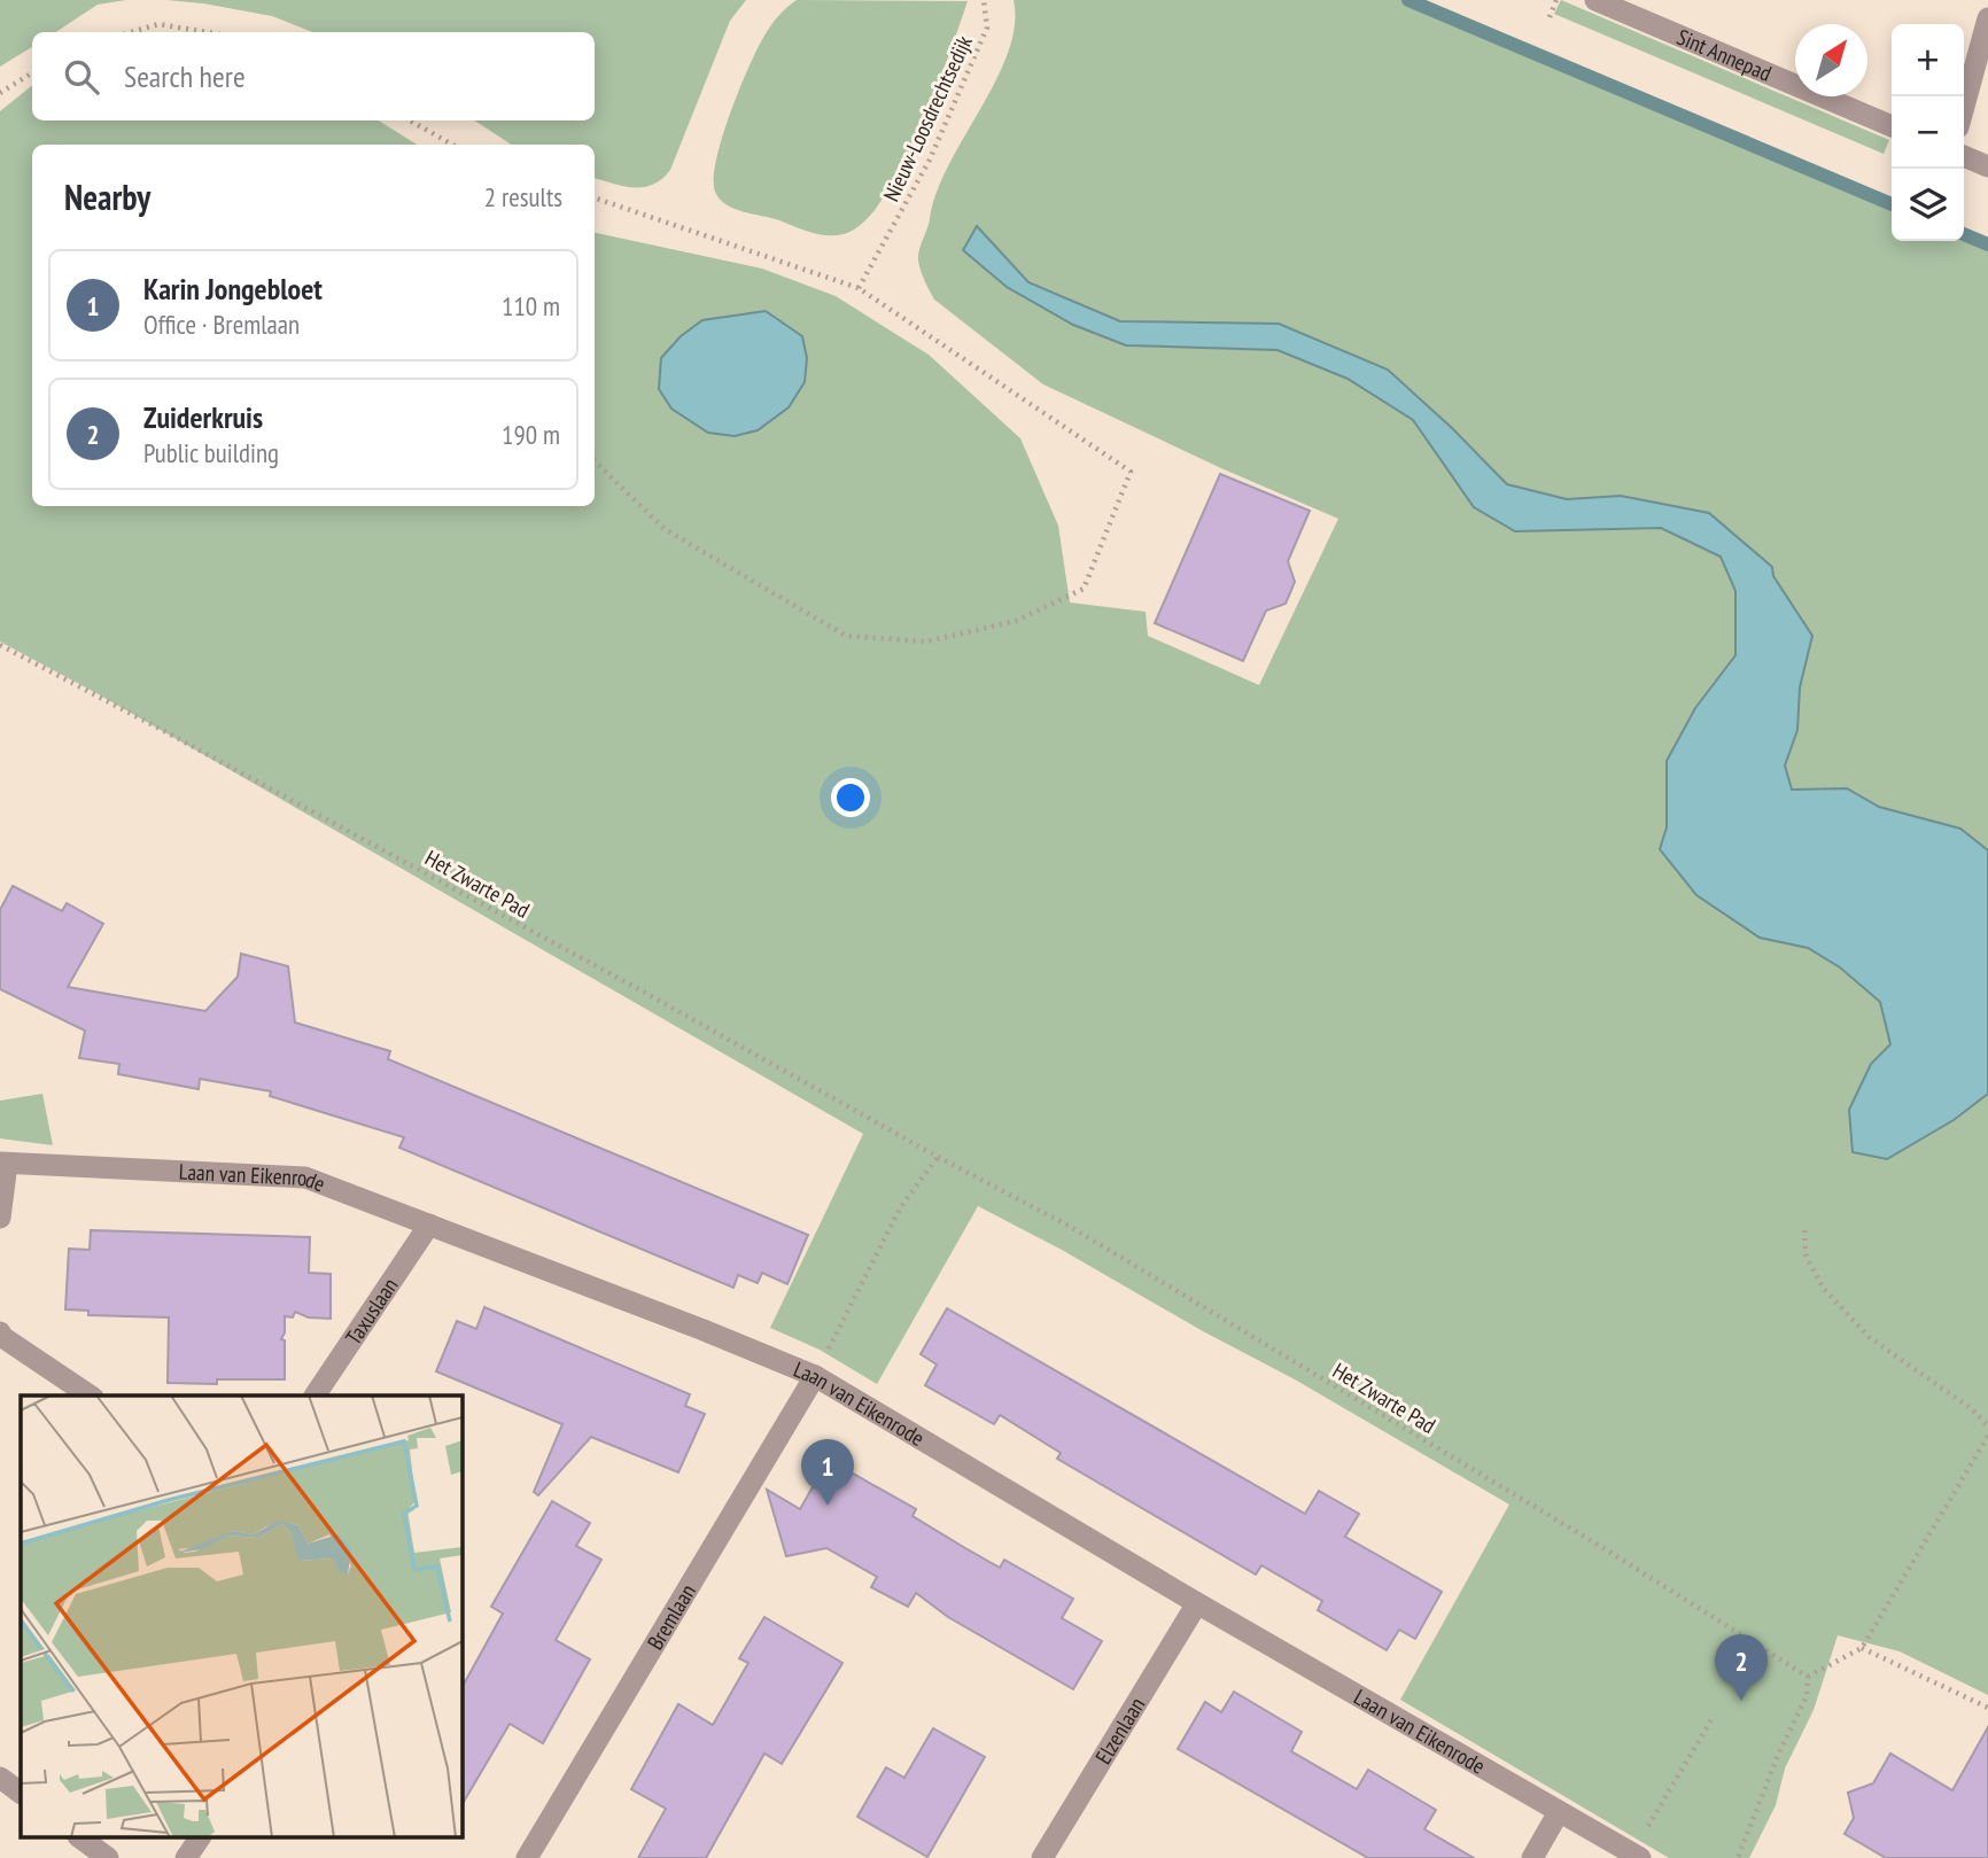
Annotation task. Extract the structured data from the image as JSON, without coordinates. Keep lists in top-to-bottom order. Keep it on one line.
{"streets":{"street":["Sint Annepad","Laan van Eikenrode","Taxuslaan","Bremlaan","Elzenlaan"],"path":["Nieuw-Loosdrechtsedijk","Het Zwarte Pad"]},"crossings":[["Laan van Eikenrode","Taxuslaan"],["Laan van Eikenrode","Bremlaan"],["Laan van Eikenrode","Elzenlaan"]],"north":"top right","page":{"map_buttons":["+","−"],"search":"Search here","heading":["Nearby","2 results"],"list":[{"mark":"1","name":"Karin Jongebloet","note":"Office · Bremlaan","value":"110 m"},{"mark":"2","name":"Zuiderkruis","note":"Public building","value":"190 m"}],"pins":["1","2"]}}
